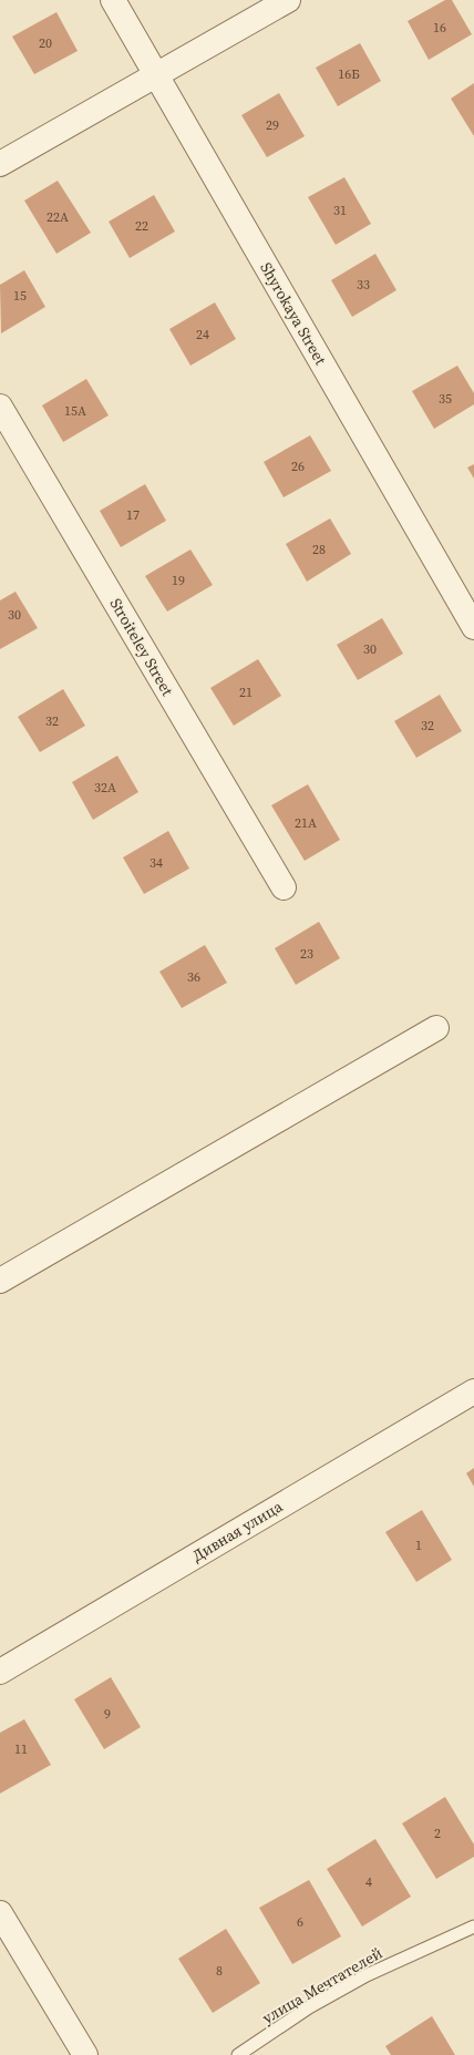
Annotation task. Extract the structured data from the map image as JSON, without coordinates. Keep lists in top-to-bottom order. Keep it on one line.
{"streets":{"street":["Shyrokaya Street","Stroiteley Street","Дивная улица"],"lane":["улица Мечтателей"]},"house_numbers":["16","20","16Б","29","31","22А","22","33","15","24","35","15А","26","17","28","19","30","30","21","32","32","32А","21А","34","23","36","1","9","11","2","4","6","8"]}
